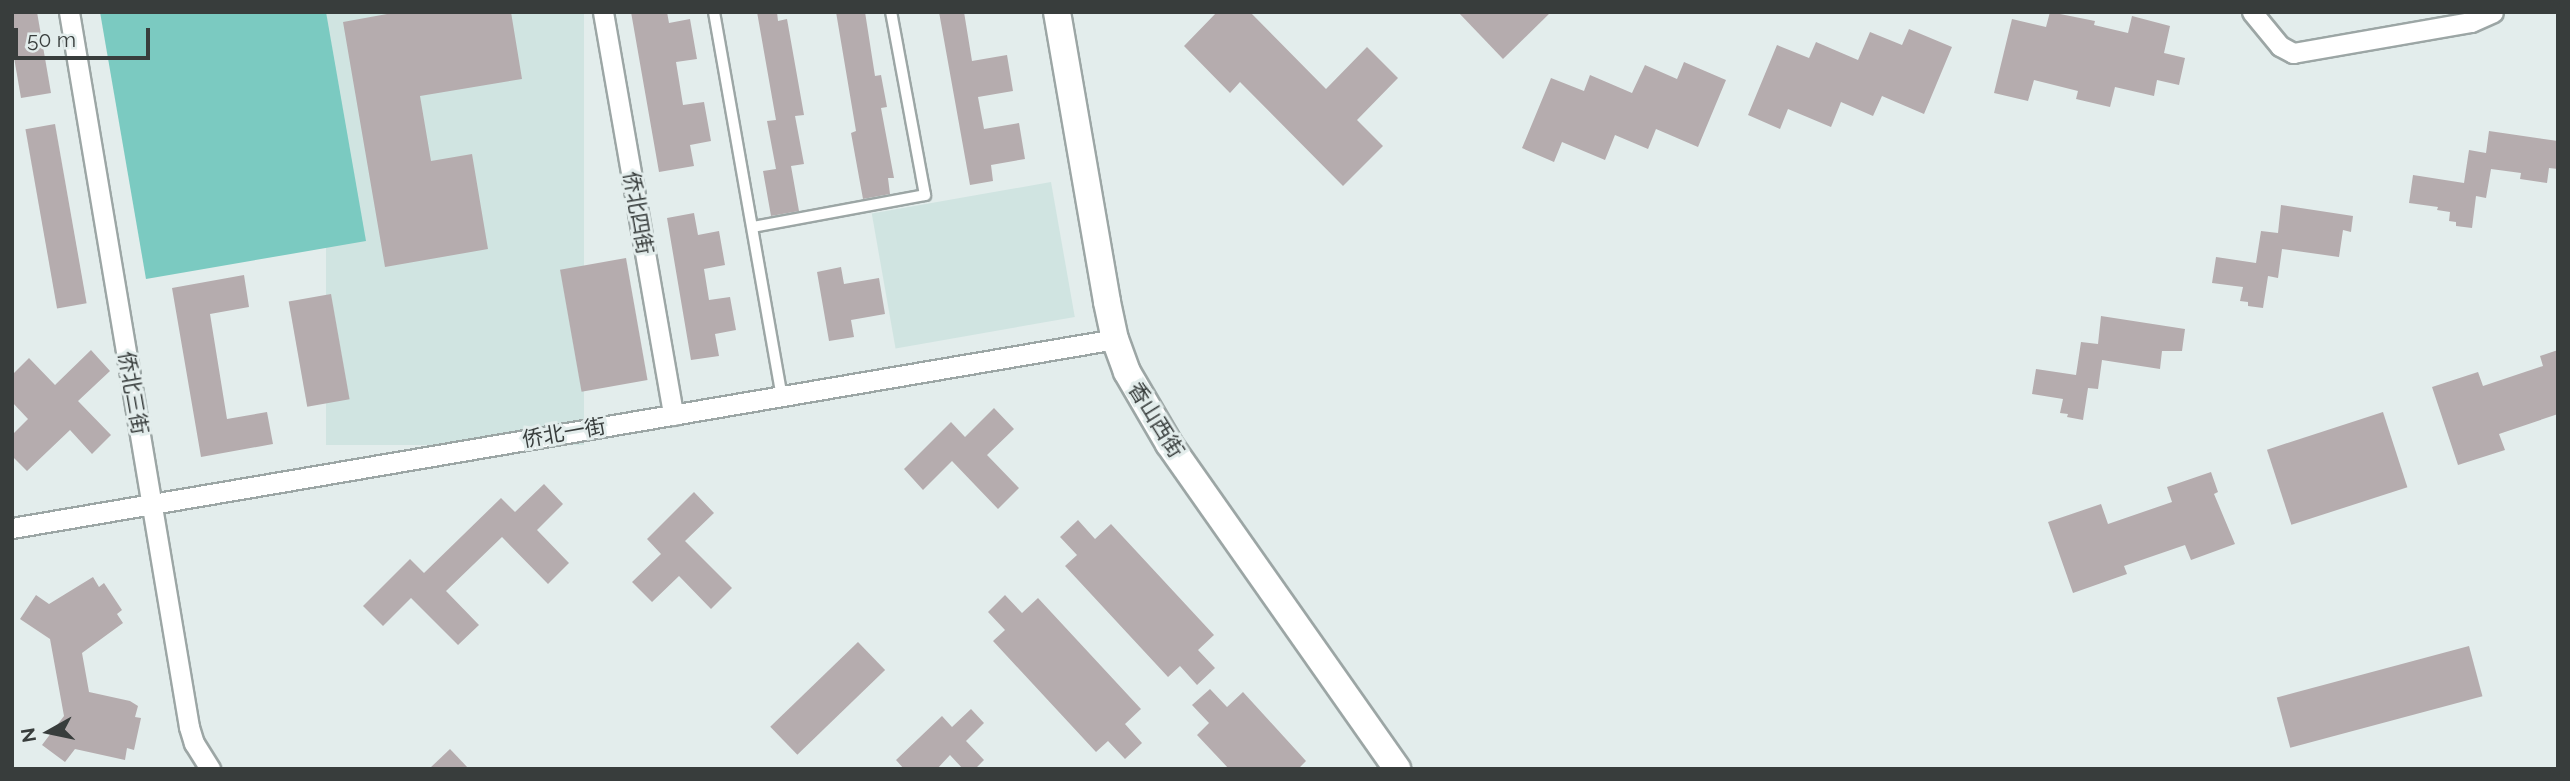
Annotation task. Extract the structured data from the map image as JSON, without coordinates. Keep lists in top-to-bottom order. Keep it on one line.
{"streets":{"street":["侨北四街","侨北三街","香山西街","侨北一街"]},"crossings":[["侨北四街","侨北一街"],["侨北三街","侨北一街"],["香山西街","侨北一街"]],"scale_bar":"50 m","north":"left"}
